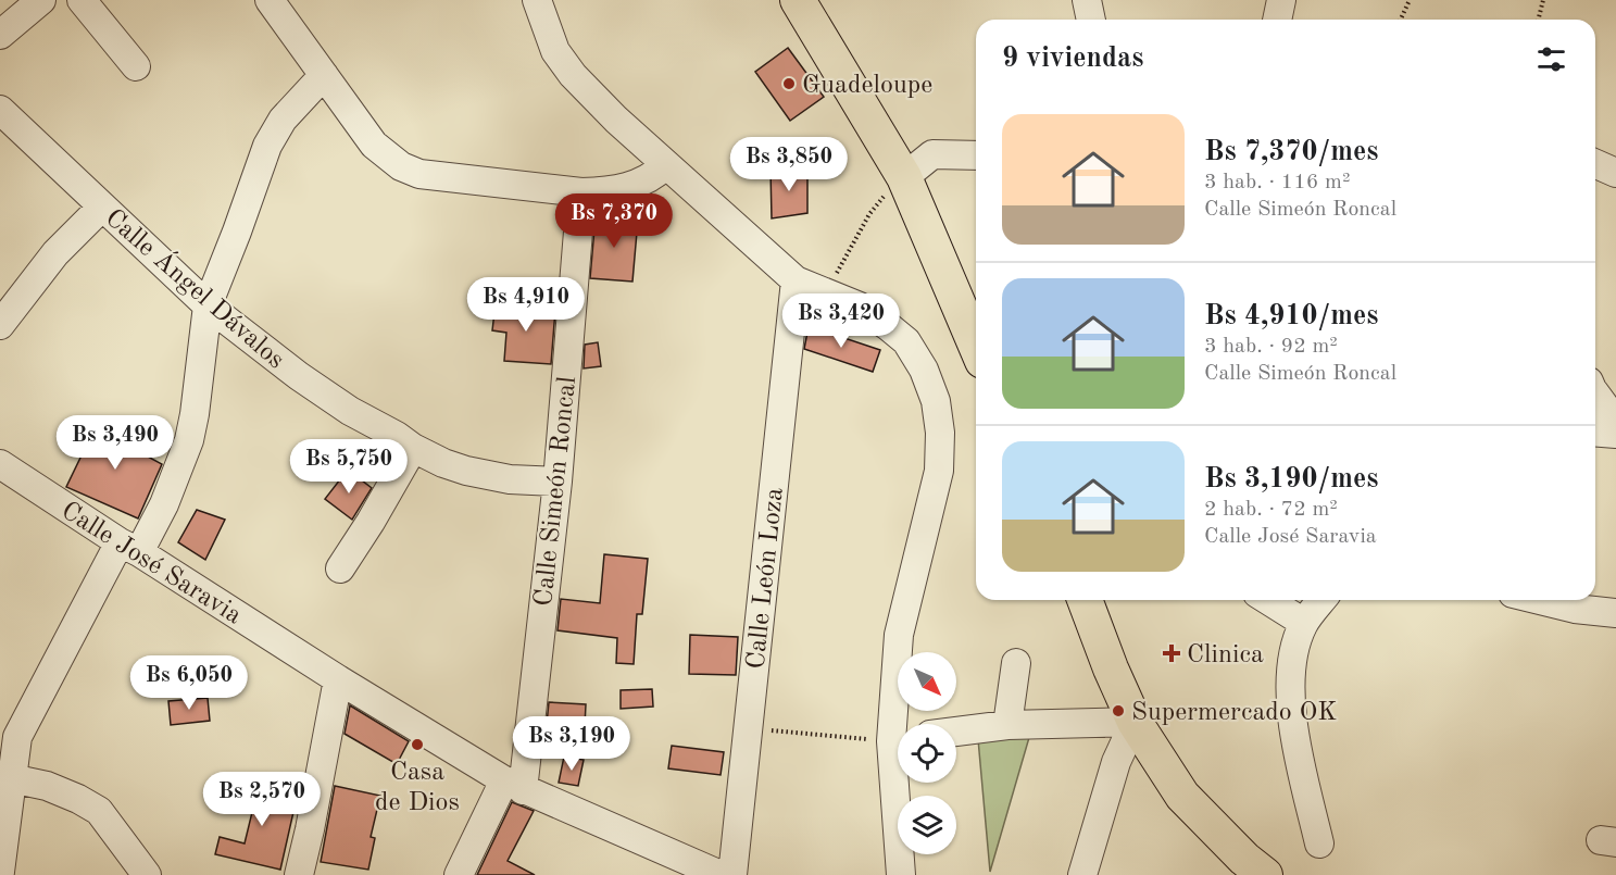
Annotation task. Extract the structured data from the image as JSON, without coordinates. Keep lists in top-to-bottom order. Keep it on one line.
{"streets":{"street":["Calle Ángel Dávalos","Calle Simeón Roncal","Calle José Saravia","Calle León Loza"]},"crossings":[["Calle Ángel Dávalos","Calle Simeón Roncal"],["Calle Simeón Roncal","Calle José Saravia"]],"places":{"other":["Guadeloupe","Supermercado OK","Casa de Dios"],"health":["Clinica"]},"north":"bottom right","page":{"heading":"9 viviendas","list":[{"name":"Bs 7,370/mes","note":"3 hab. · 116 m² · Calle Simeón Roncal"},{"name":"Bs 4,910/mes","note":"3 hab. · 92 m² · Calle Simeón Roncal"},{"name":"Bs 3,190/mes","note":"2 hab. · 72 m² · Calle José Saravia"}],"price":["Bs 3,850","Bs 7,370","Bs 4,910","Bs 3,420","Bs 3,490","Bs 5,750","Bs 6,050","Bs 3,190","Bs 2,570"]}}
